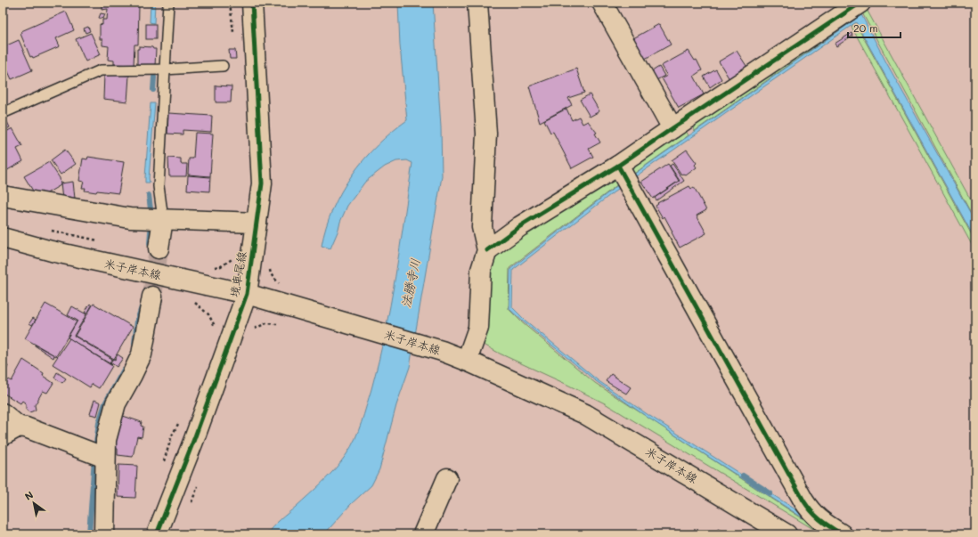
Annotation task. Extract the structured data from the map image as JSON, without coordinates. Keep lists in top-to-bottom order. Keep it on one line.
{"streets":{"street":["米子岸本線","境車尾線"]},"crossings":[["米子岸本線","境車尾線"]],"water":["法勝寺川"],"scale_bar":"20 m","north":"top left"}
